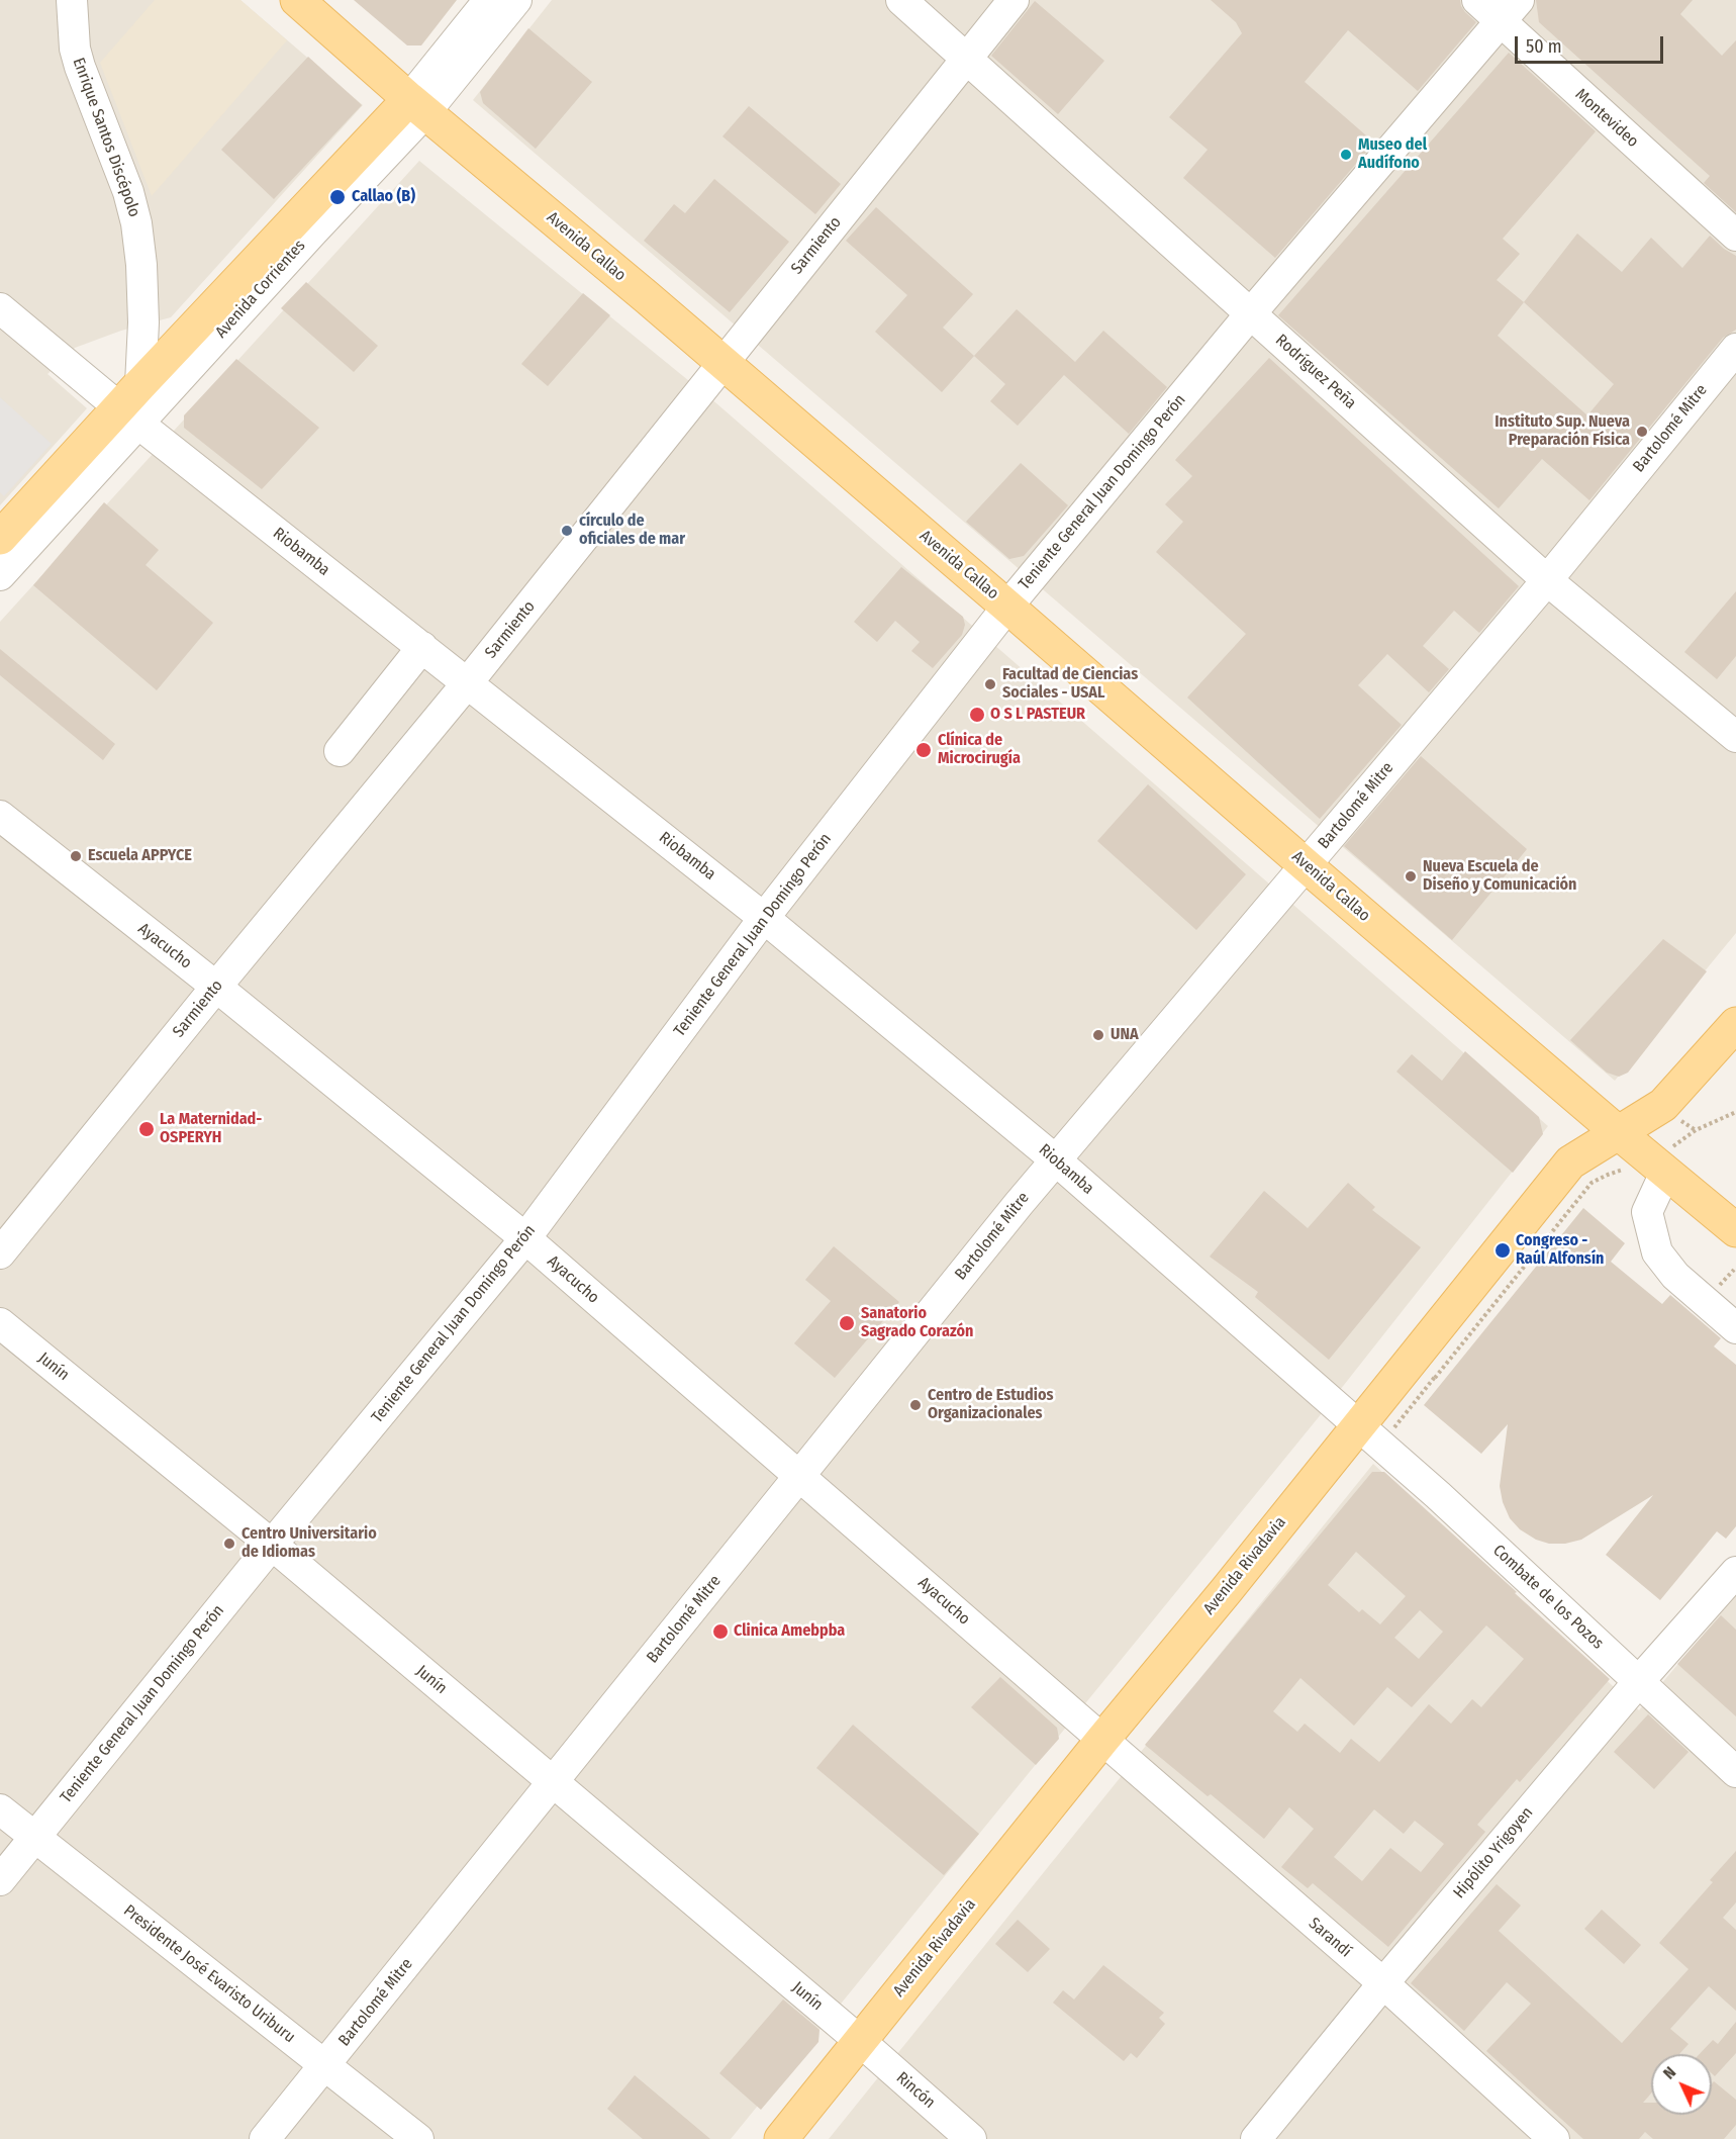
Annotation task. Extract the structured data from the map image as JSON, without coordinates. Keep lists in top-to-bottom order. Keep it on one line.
{"streets":{"main road":["Avenida Callao","Avenida Corrientes","Avenida Rivadavia"],"street":["Montevideo","Enrique Santos Discépolo","Sarmiento","Rodríguez Peña","Bartolomé Mitre","Teniente General Juan Domingo Perón","Riobamba","Ayacucho","Junín","Combate de los Pozos","Hipólito Yrigoyen","Sarandí","Presidente José Evaristo Uriburu","Rincón"]},"crossings":[["Montevideo","Teniente General Juan Domingo Perón"],["Enrique Santos Discépolo","Avenida Corrientes"],["Sarmiento","Avenida Callao"],["Sarmiento","Rodríguez Peña"],["Sarmiento","Riobamba"],["Sarmiento","Ayacucho"],["Avenida Callao","Avenida Corrientes"],["Avenida Callao","Bartolomé Mitre"],["Avenida Callao","Teniente General Juan Domingo Perón"],["Avenida Callao","Avenida Rivadavia"],["Avenida Corrientes","Riobamba"],["Rodríguez Peña","Bartolomé Mitre"],["Rodríguez Peña","Teniente General Juan Domingo Perón"],["Bartolomé Mitre","Riobamba"],["Bartolomé Mitre","Ayacucho"],["Bartolomé Mitre","Junín"],["Bartolomé Mitre","Presidente José Evaristo Uriburu"],["Teniente General Juan Domingo Perón","Riobamba"],["Teniente General Juan Domingo Perón","Ayacucho"],["Teniente General Juan Domingo Perón","Junín"],["Teniente General Juan Domingo Perón","Presidente José Evaristo Uriburu"],["Riobamba","Avenida Rivadavia"],["Riobamba","Combate de los Pozos"],["Ayacucho","Avenida Rivadavia"],["Ayacucho","Sarandí"],["Junín","Avenida Rivadavia"],["Junín","Rincón"],["Avenida Rivadavia","Combate de los Pozos"],["Avenida Rivadavia","Sarandí"],["Avenida Rivadavia","Rincón"],["Combate de los Pozos","Hipólito Yrigoyen"],["Hipólito Yrigoyen","Sarandí"]],"places":["Museo del Audífono","Callao (B)","Instituto Sup. Nueva Preparación Física","círculo de oficiales de mar","Facultad de Ciencias Sociales - USAL","O S L PASTEUR","Clínica de Microcirugía","Escuela APPYCE","Nueva Escuela de Diseño y Comunicación","UNA","La Maternidad- OSPERYH","Congreso - Raúl Alfonsín","Sanatorio Sagrado Corazón","Centro de Estudios Organizacionales","Centro Universitario de Idiomas","Clinica Amebpba"],"scale_bar":"50 m","north":"top left"}
